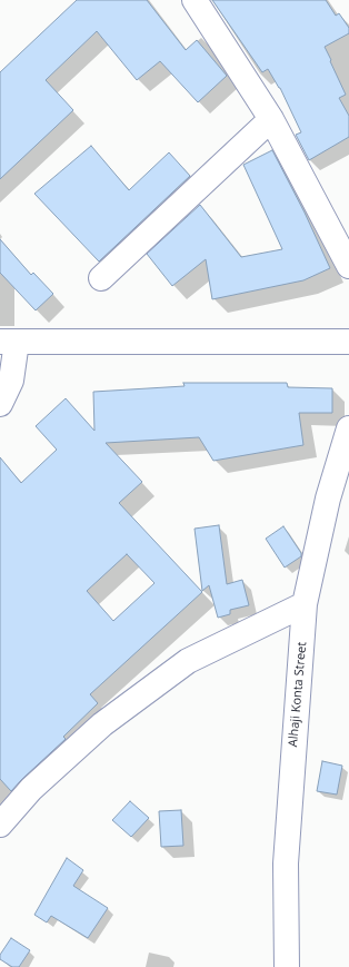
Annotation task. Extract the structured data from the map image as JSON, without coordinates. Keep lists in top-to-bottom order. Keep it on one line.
{"streets":{"street":["Alhaji Konta Street"]}}
